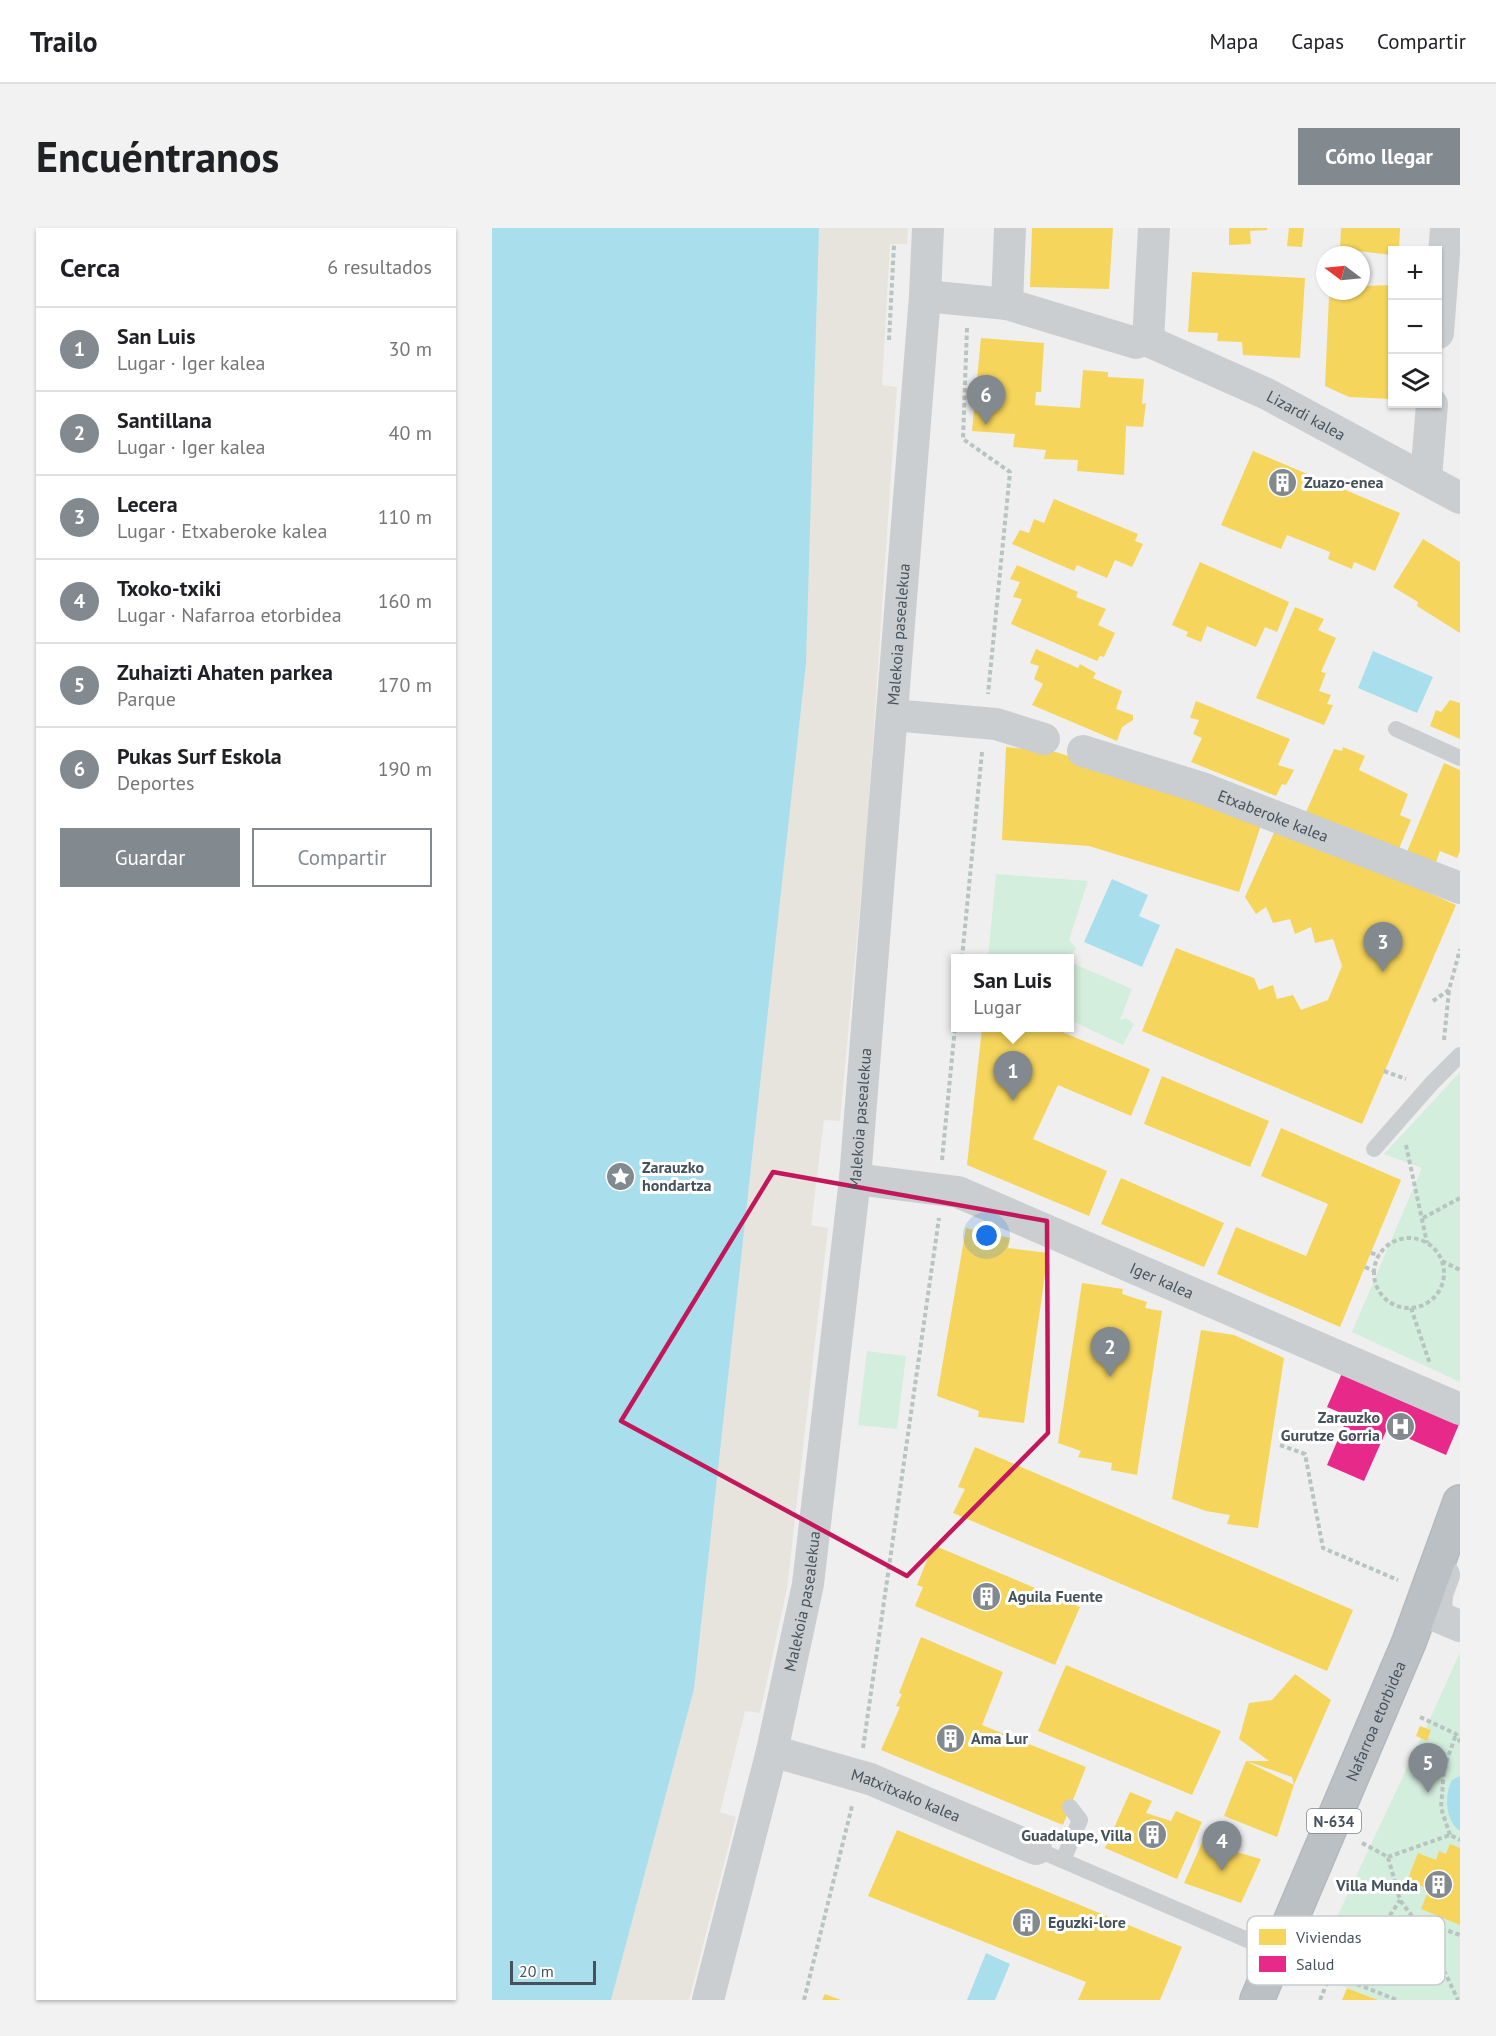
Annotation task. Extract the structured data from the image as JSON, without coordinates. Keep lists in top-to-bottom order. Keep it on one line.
{"streets":{"highway":["Nafarroa etorbidea","N-634"],"street":["Lizardi kalea","Malekoia pasealekua","Etxaberoke kalea","Iger kalea","Matxitxako kalea"]},"crossings":[["Lizardi kalea","Malekoia pasealekua"],["Malekoia pasealekua","Iger kalea"],["Malekoia pasealekua","Matxitxako kalea"]],"places":{"building":["Zuazo-enea","Aguila Fuente","Ama Lur","Guadalupe, Villa","Villa Munda","Eguzki-lore"],"place":["Zarauzko hondartza"],"hospital":["Zarauzko Gurutze Gorria"]},"legend":["Viviendas","Salud"],"scale_bar":"20 m","north":"left","page":{"header":"Trailo","nav":["Mapa","Capas","Compartir"],"buttons":["Cómo llegar",["Guardar","Compartir"]],"title":"Encuéntranos","heading":["Cerca","6 resultados"],"map_buttons":["+","−"],"list":[{"mark":"1","name":"San Luis","note":"Lugar · Iger kalea","value":"30 m"},{"mark":"2","name":"Santillana","note":"Lugar · Iger kalea","value":"40 m"},{"mark":"3","name":"Lecera","note":"Lugar · Etxaberoke kalea","value":"110 m"},{"mark":"4","name":"Txoko-txiki","note":"Lugar · Nafarroa etorbidea","value":"160 m"},{"mark":"5","name":"Zuhaizti Ahaten parkea","note":"Parque","value":"170 m"},{"mark":"6","name":"Pukas Surf Eskola","note":"Deportes","value":"190 m"}],"pins":["6","3","1","2","5","4"],"popup":["San Luis","Lugar"],"scale":"20 m"}}
